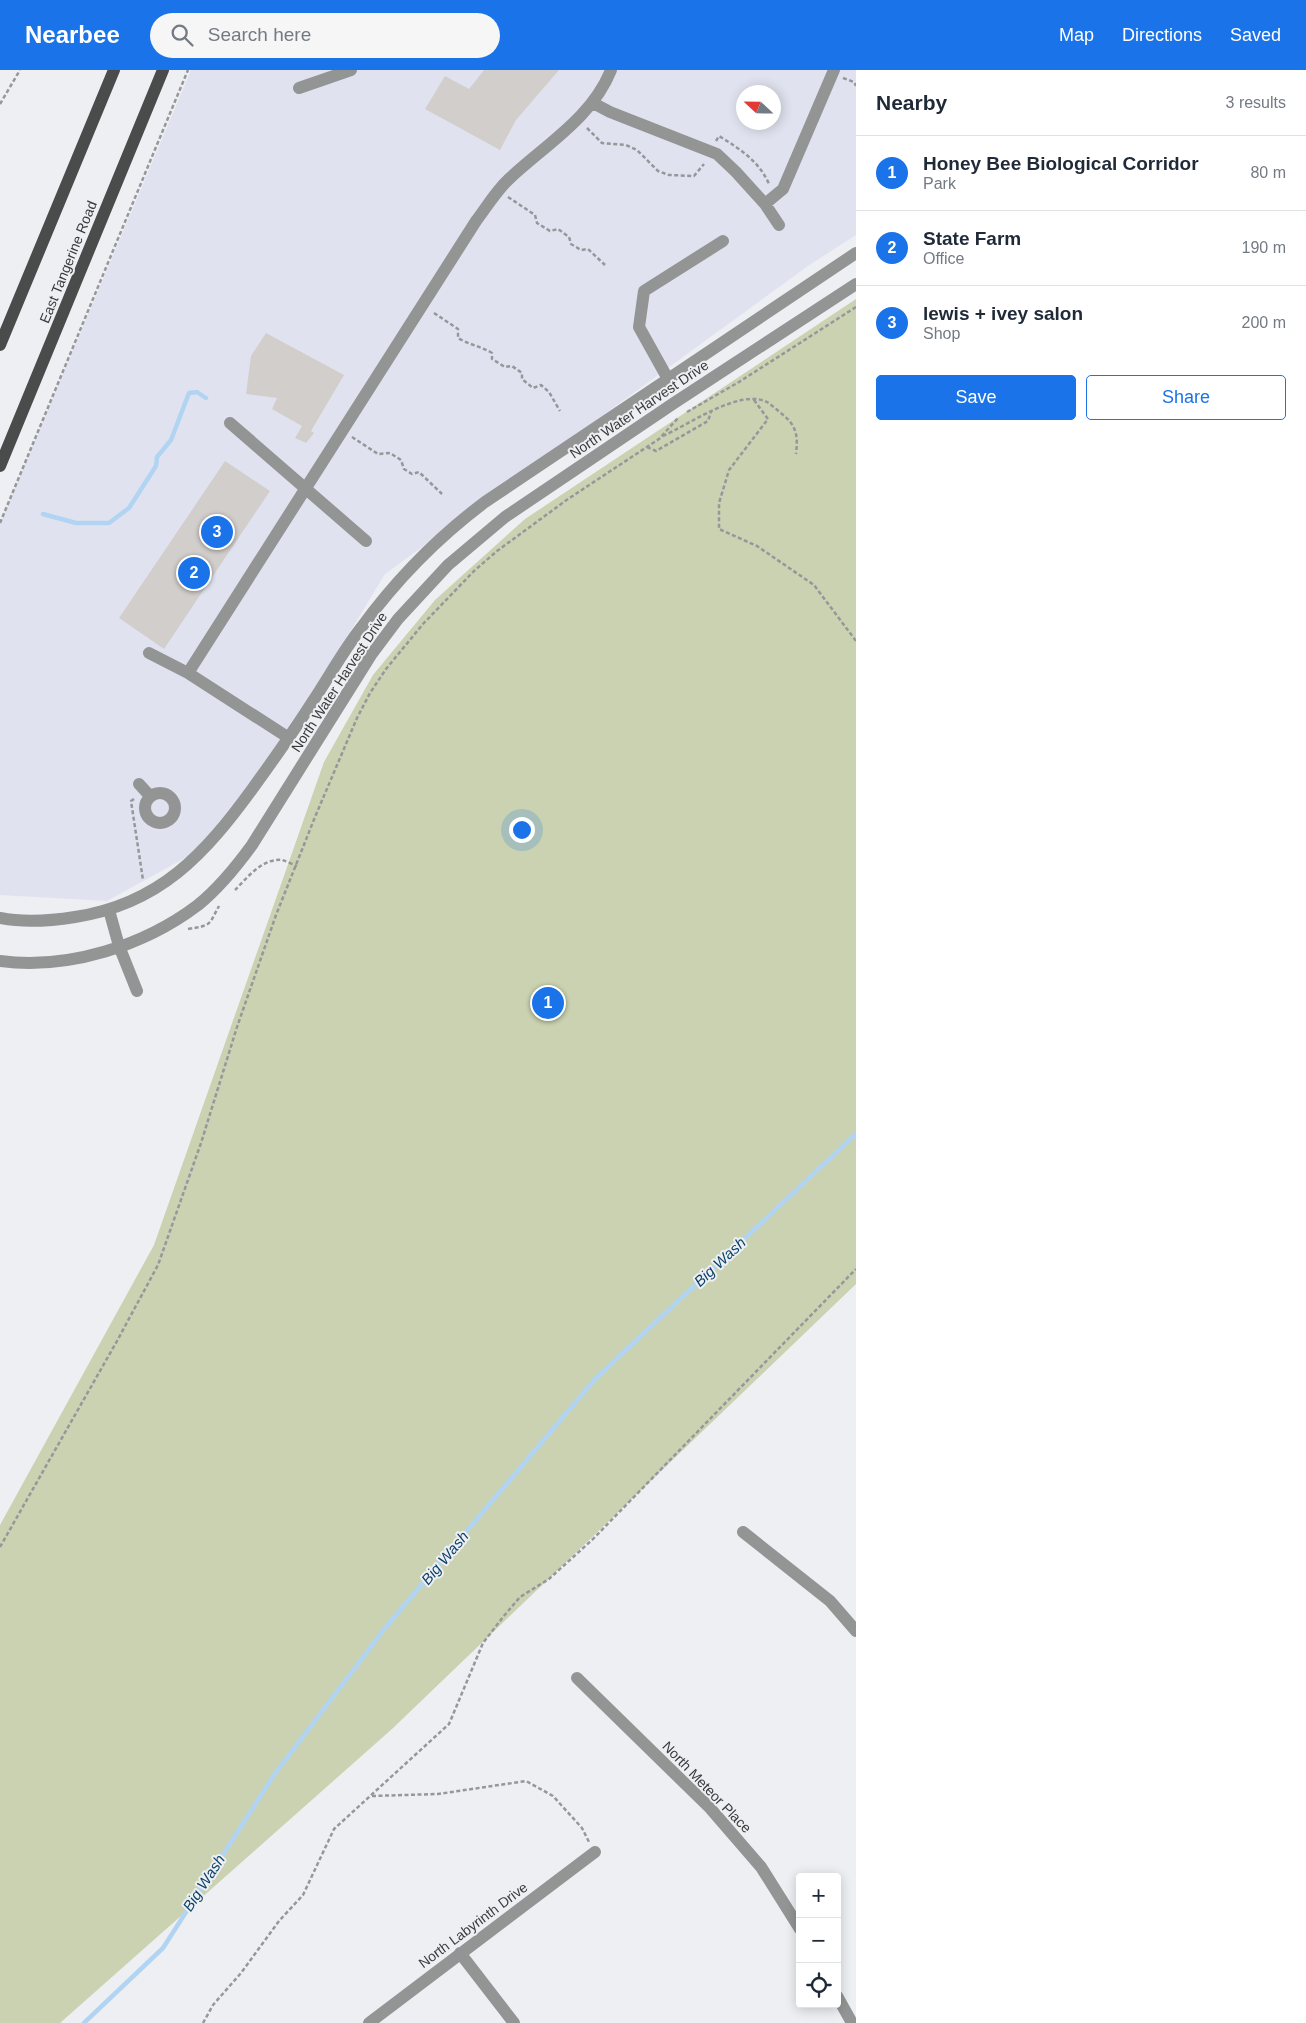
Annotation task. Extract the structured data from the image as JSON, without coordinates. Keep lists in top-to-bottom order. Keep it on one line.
{"streets":{"main road":["East Tangerine Road"],"street":["North Water Harvest Drive","North Meteor Place","North Labyrinth Drive"]},"water":["Big Wash"],"north":"left","page":{"header":"Nearbee","search":"Search here","nav":["Map","Directions","Saved"],"heading":["Nearby","3 results"],"list":[{"mark":"1","name":"Honey Bee Biological Corridor","note":"Park","value":"80 m"},{"mark":"2","name":"State Farm","note":"Office","value":"190 m"},{"mark":"3","name":"lewis + ivey salon","note":"Shop","value":"200 m"}],"buttons":["Save","Share"],"pins":["3","2","1"],"map_buttons":["+","−"]}}
